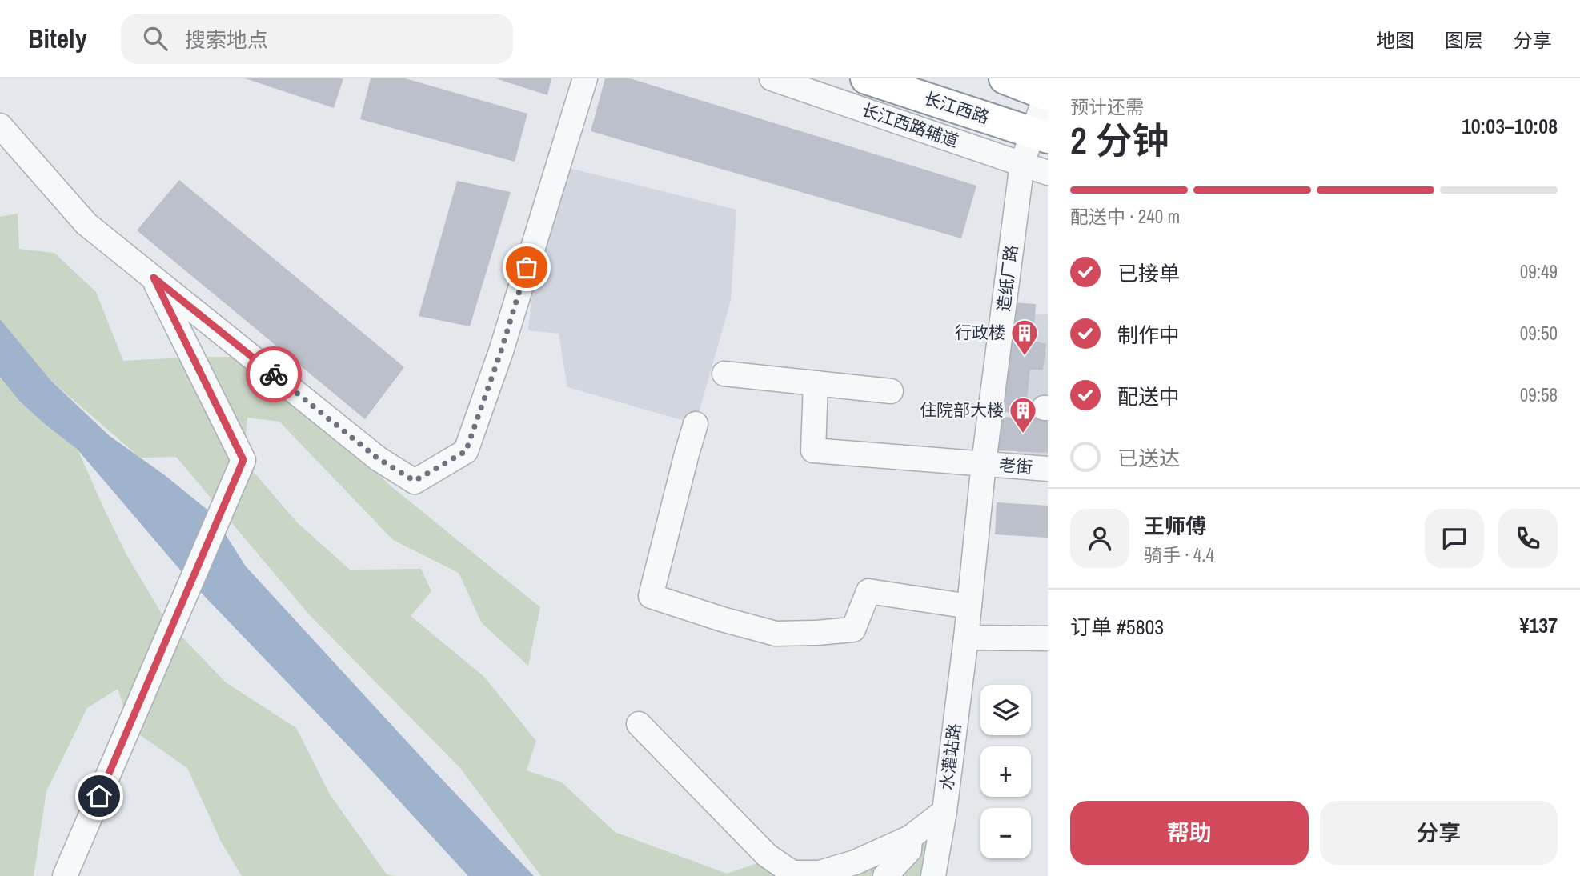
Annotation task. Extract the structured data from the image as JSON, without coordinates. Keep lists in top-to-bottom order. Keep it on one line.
{"streets":{"highway":["长江西路"],"street":["长江西路辅道","造纸厂路","老街","水灌站路"]},"crossings":[["长江西路","造纸厂路"],["长江西路辅道","造纸厂路"],["造纸厂路","老街"],["造纸厂路","水灌站路"]],"places":{"building":["行政楼","住院部大楼"]},"page":{"header":"Bitely","search":"搜索地点","nav":["地图","图层","分享"],"heading":["2 分钟","预计还需","10:03–10:08"],"panel":["王师傅","骑手 · 4.4","订单 #5803","¥137"],"bar":"配送中 · 240 m","list":[["已接单","09:49"],["制作中","09:50"],["配送中","09:58"],"已送达"],"map_buttons":["+","−"],"buttons":["帮助","分享"]}}
